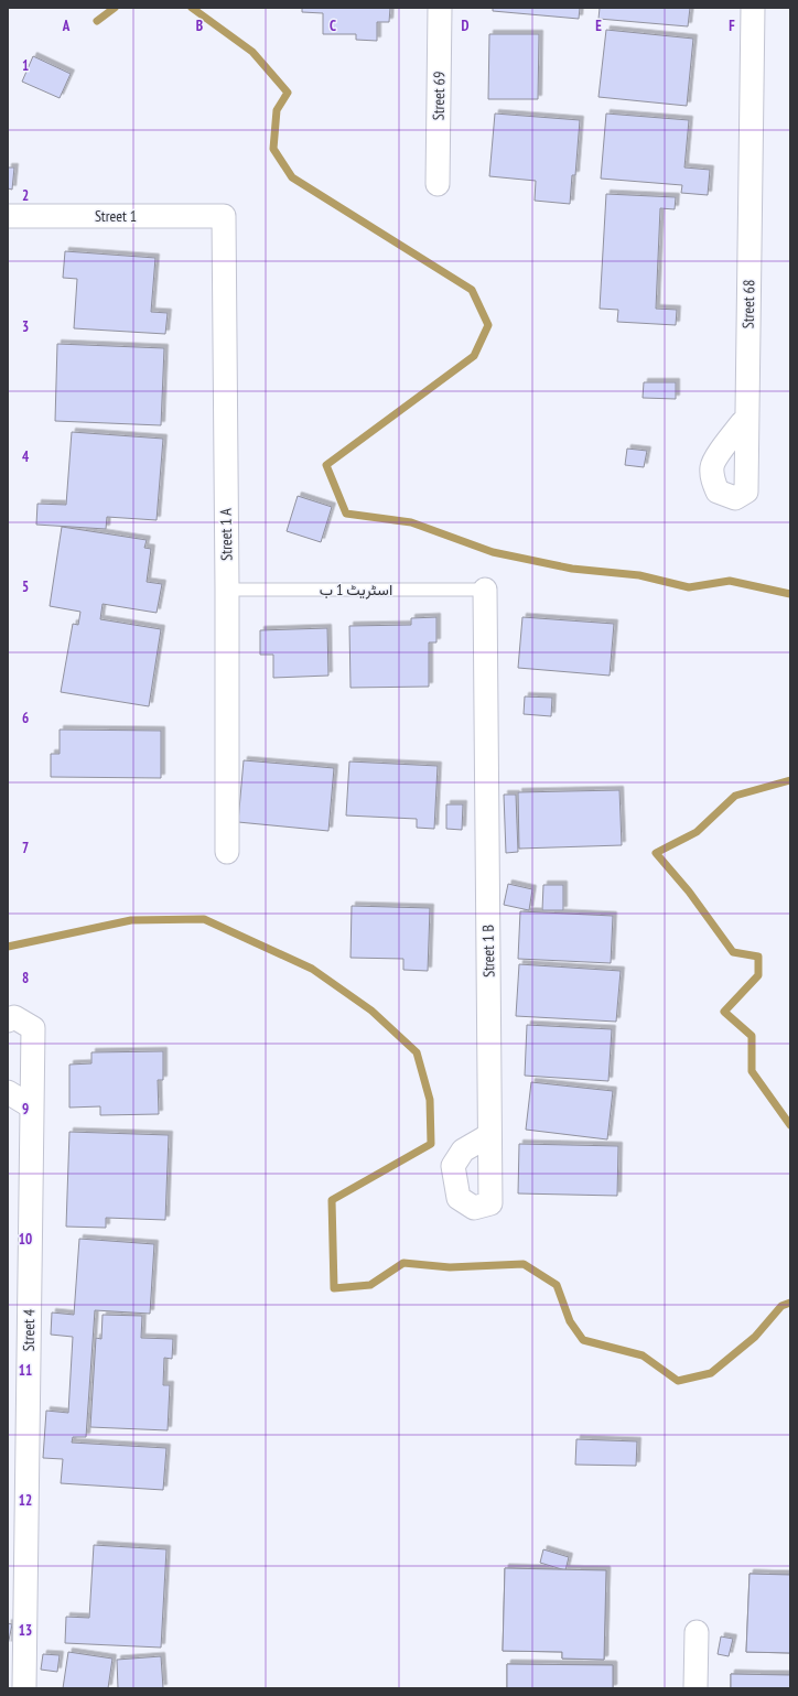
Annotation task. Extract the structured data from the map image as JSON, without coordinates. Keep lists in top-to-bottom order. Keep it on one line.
{"streets":{"street":["Street 69","Street 1","Street 68","Street 1 A","Street 1 B","Street 4"],"lane":["اسٹریٹ 1 ب"]},"crossings":[["Street 1","Street 1 A"],["Street 1 A","اسٹریٹ 1 ب"],["اسٹریٹ 1 ب","Street 1 B"]],"grid":{"columns":["A","B","C","D","E","F"],"rows":["1","2","3","4","5","6","7","8","9","10","11","12","13"]}}
